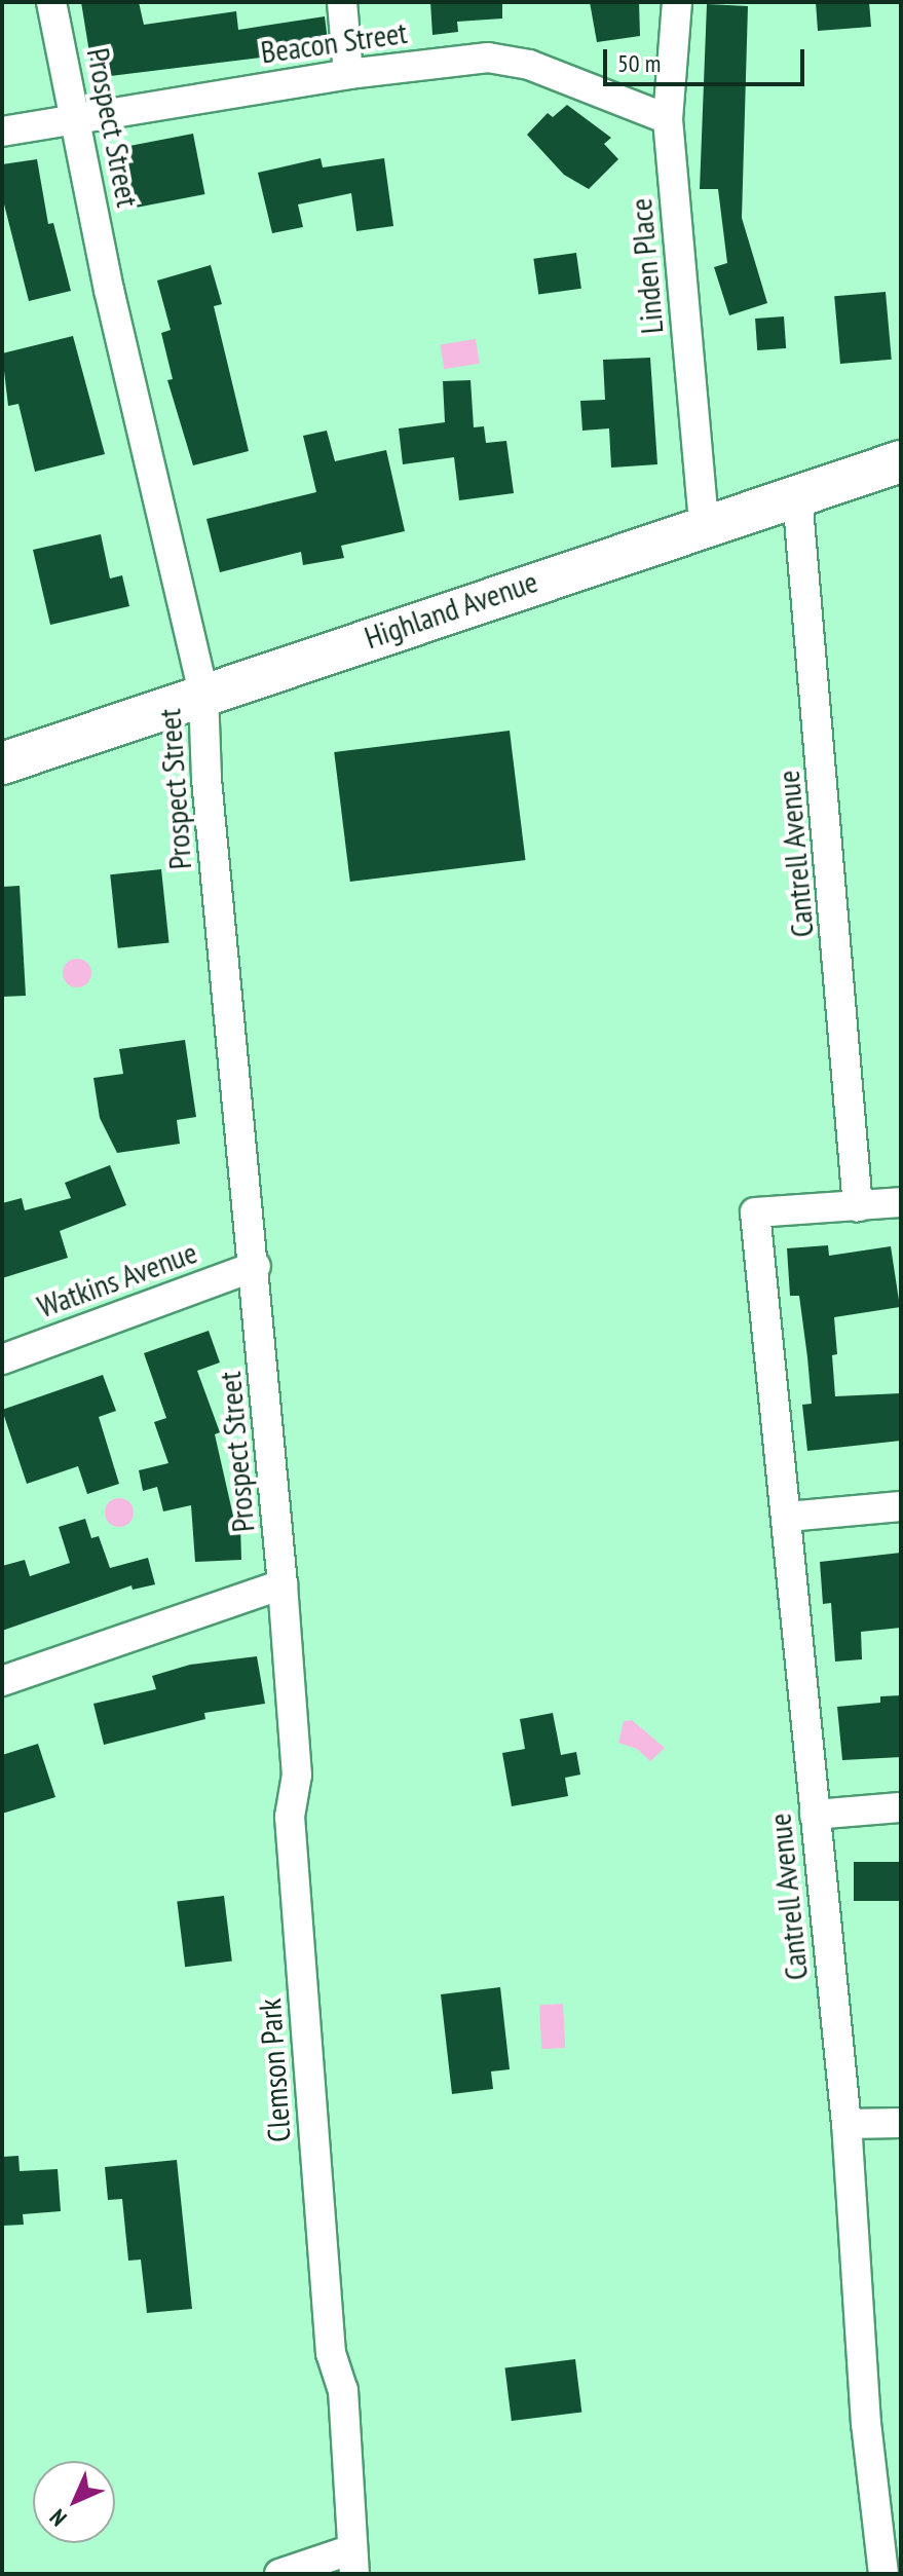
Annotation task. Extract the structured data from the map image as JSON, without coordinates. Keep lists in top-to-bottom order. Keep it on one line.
{"streets":{"street":["Beacon Street","Prospect Street","Linden Place","Highland Avenue","Cantrell Avenue","Watkins Avenue","Clemson Park"]},"crossings":[["Beacon Street","Prospect Street"],["Beacon Street","Linden Place"],["Prospect Street","Highland Avenue"],["Prospect Street","Watkins Avenue"],["Prospect Street","Clemson Park"],["Linden Place","Highland Avenue"],["Highland Avenue","Cantrell Avenue"]],"scale_bar":"50 m","north":"bottom left"}
